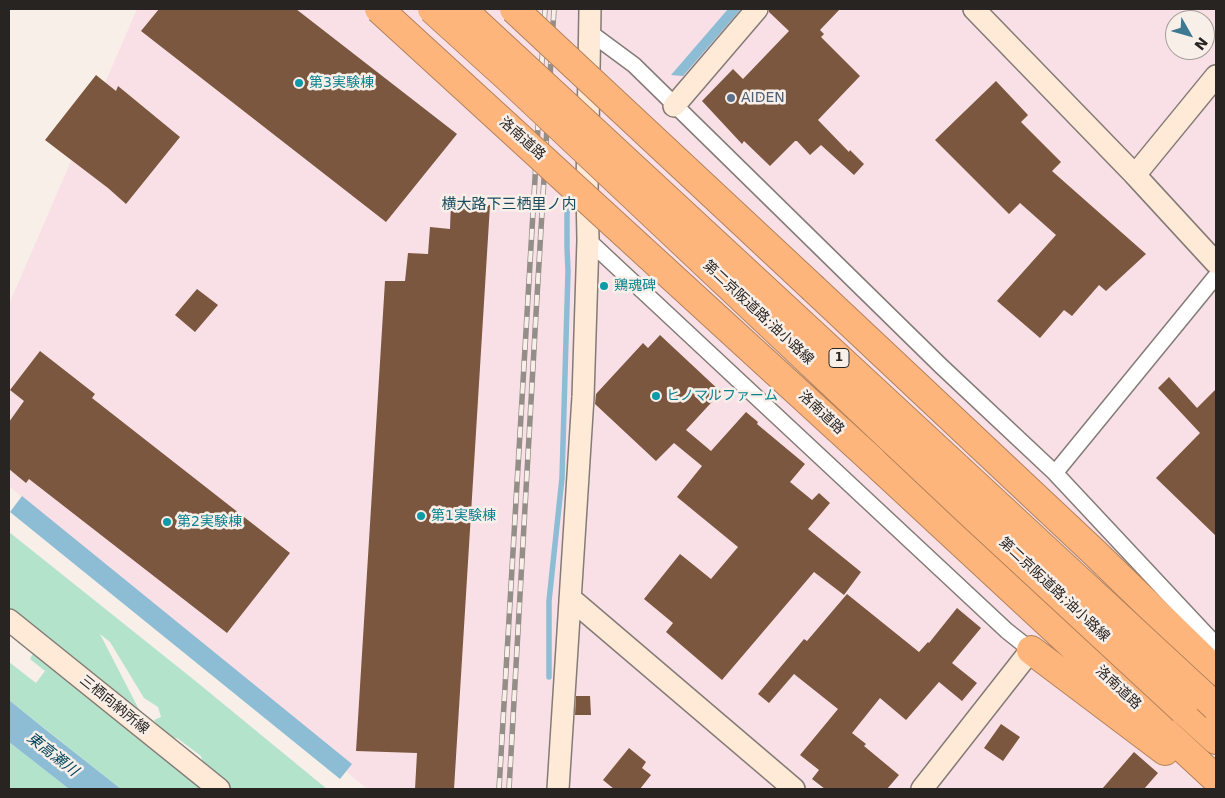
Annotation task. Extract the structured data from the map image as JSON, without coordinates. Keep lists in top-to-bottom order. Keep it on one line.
{"streets":{"highway":["洛南道路","第二京阪道路;油小路線","1"],"street":["三栖向納所線"]},"districts":["横大路下三栖里ノ内"],"water":["東高瀬川"],"places":["第3実験棟","AIDEN","鶏魂碑","ヒノマルファーム","第1実験棟","第2実験棟"],"north":"bottom right"}
